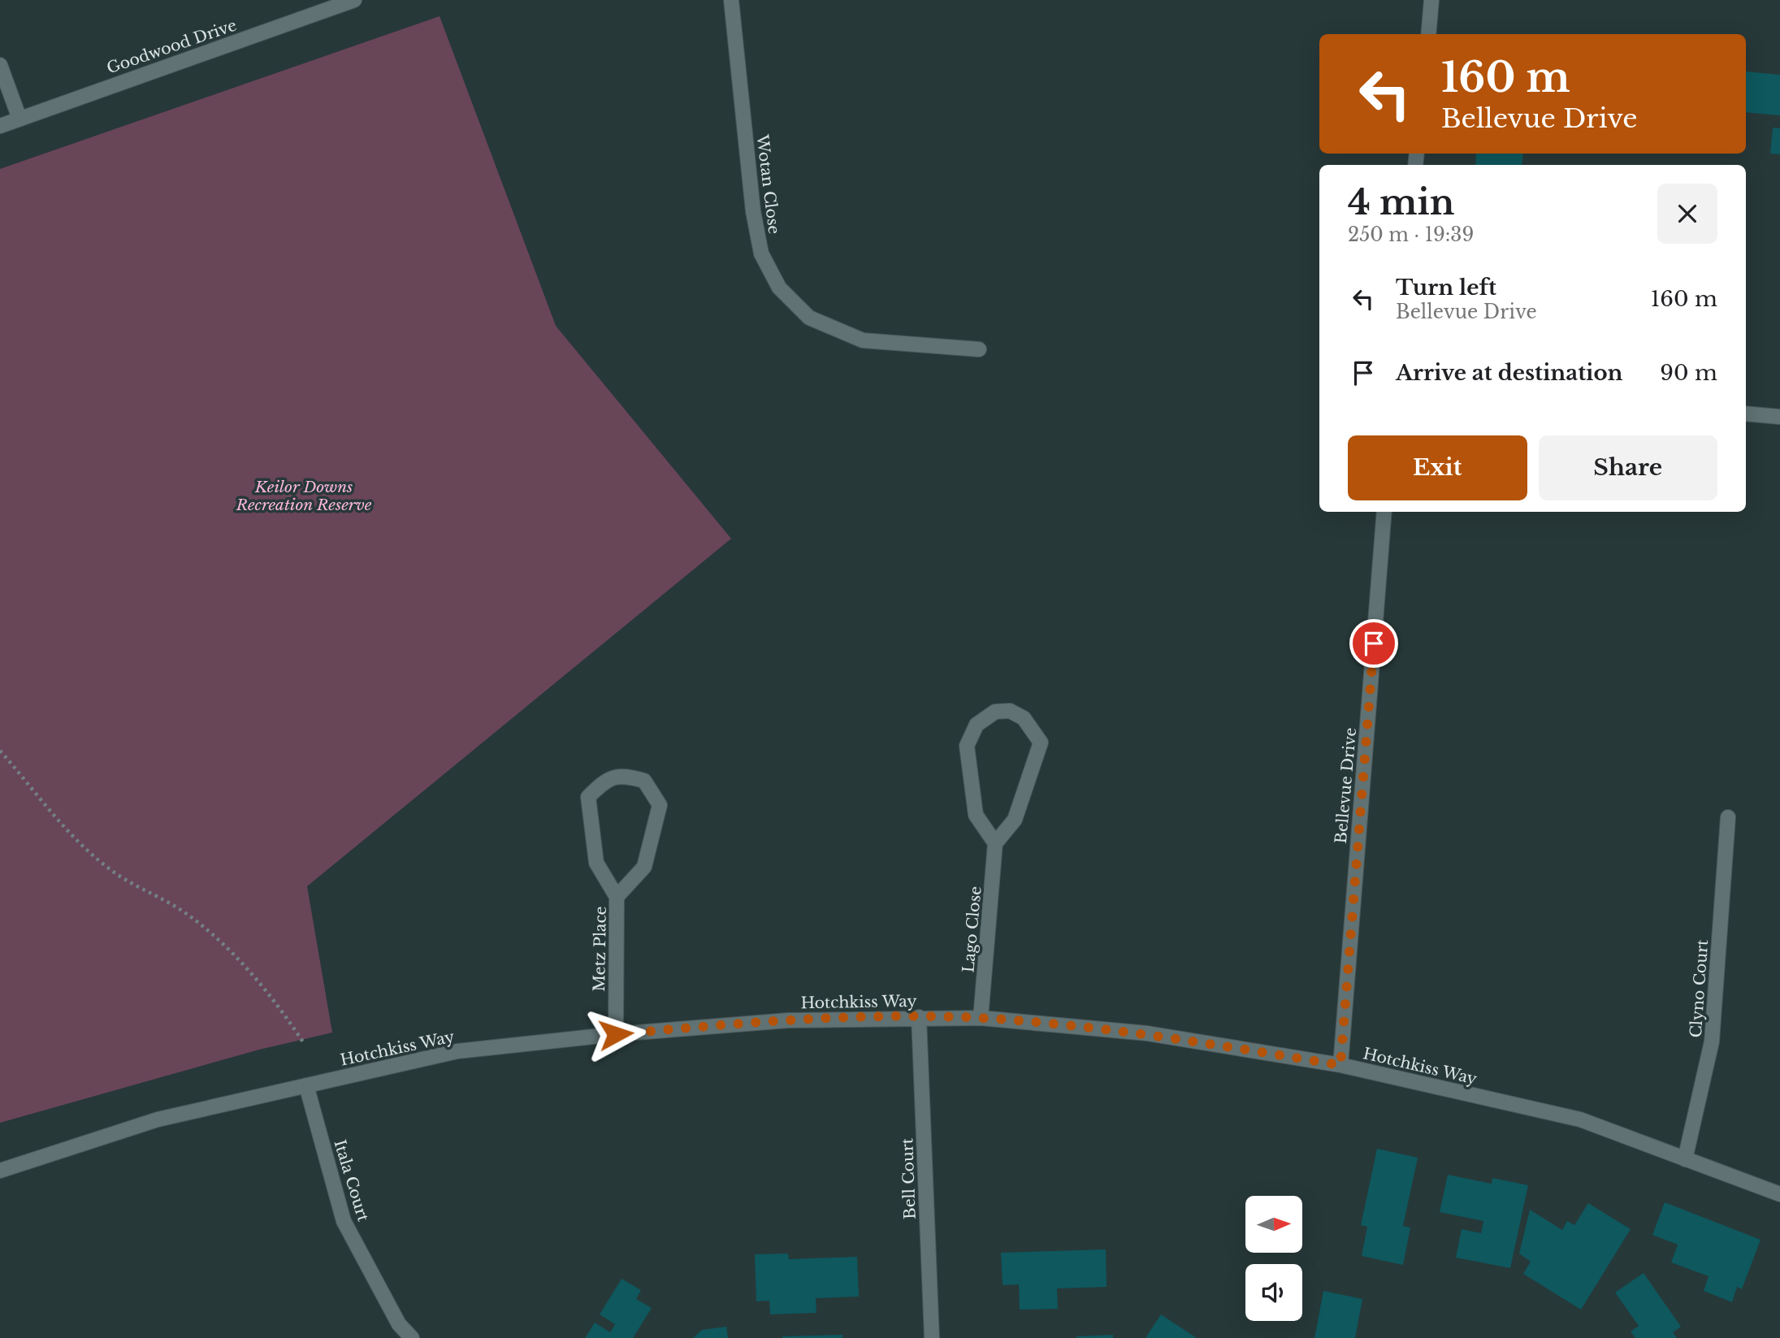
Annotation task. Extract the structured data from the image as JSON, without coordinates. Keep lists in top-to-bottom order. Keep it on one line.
{"streets":{"street":["Goodwood Drive","Wotan Close","Bellevue Drive","Lago Close","Metz Place","Clyno Court","Hotchkiss Way","Bell Court","Itala Court"]},"crossings":[["Bellevue Drive","Hotchkiss Way"],["Lago Close","Hotchkiss Way"],["Metz Place","Hotchkiss Way"],["Clyno Court","Hotchkiss Way"],["Hotchkiss Way","Bell Court"],["Hotchkiss Way","Itala Court"]],"parks":["Keilor Downs Recreation Reserve"],"north":"right","page":{"turn":["160 m","Bellevue Drive"],"heading":["4 min","250 m · 19:39"],"list":[{"name":"Turn left","note":"Bellevue Drive","value":"160 m"},{"name":"Arrive at destination","value":"90 m"}],"buttons":["Exit","Share"]}}
